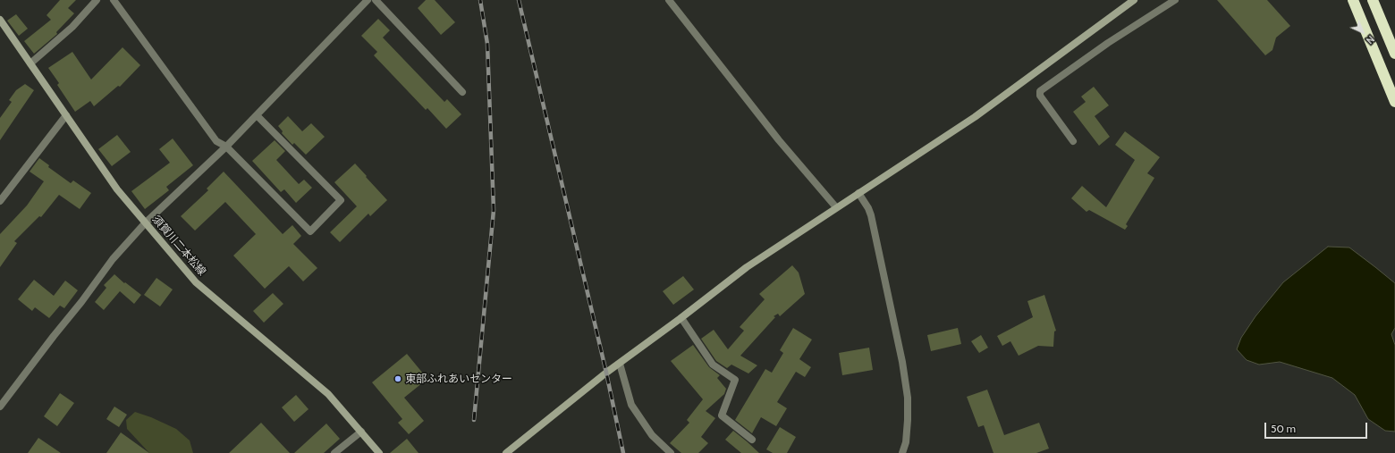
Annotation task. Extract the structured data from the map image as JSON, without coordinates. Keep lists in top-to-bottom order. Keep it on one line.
{"streets":{"street":["須賀川二本松線"]},"places":["東部ふれあいセンター"],"scale_bar":"50 m","north":"bottom right"}
